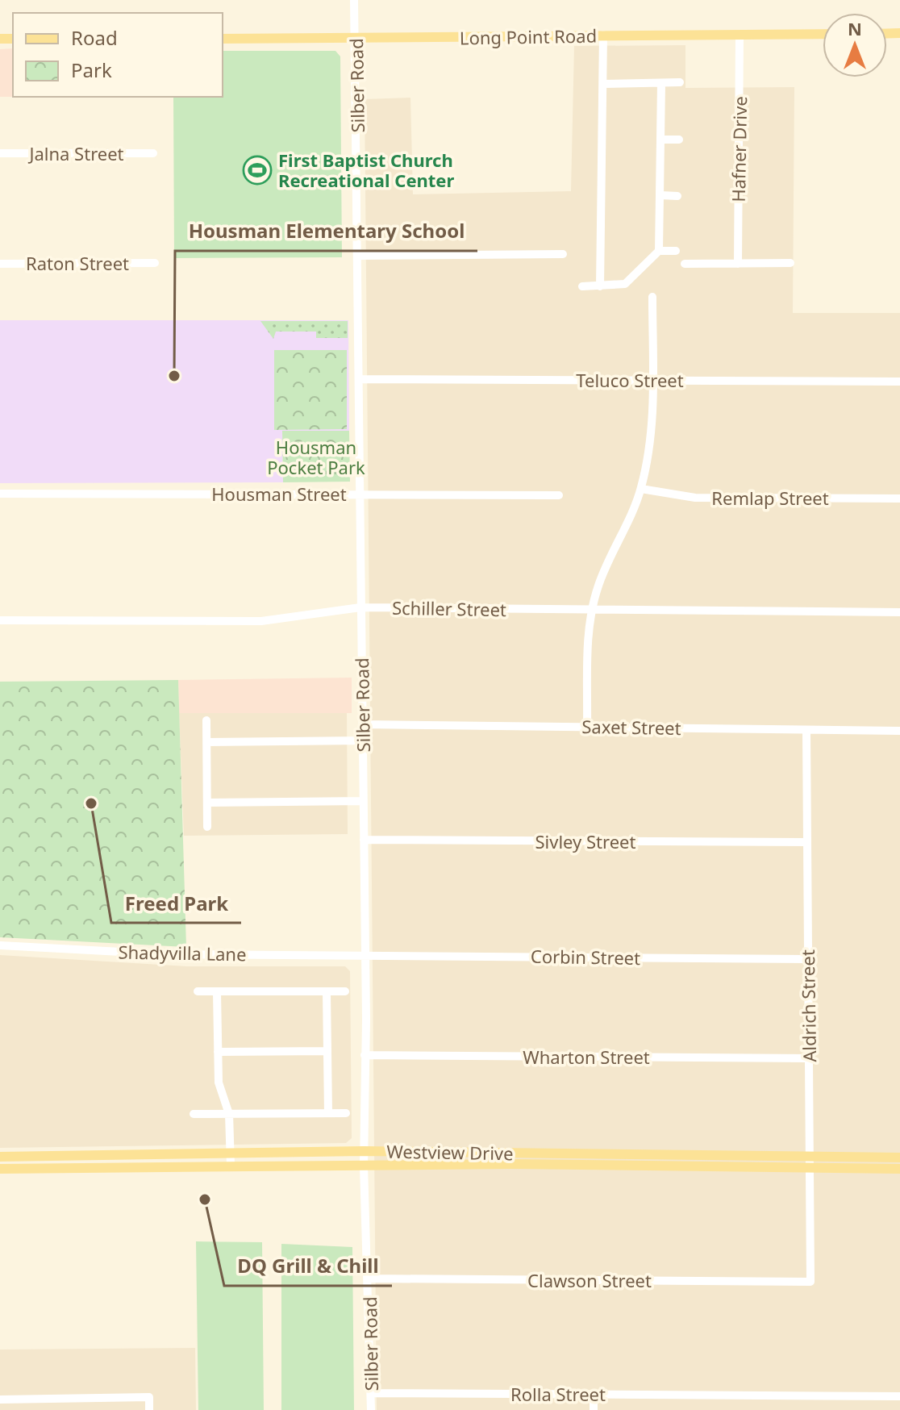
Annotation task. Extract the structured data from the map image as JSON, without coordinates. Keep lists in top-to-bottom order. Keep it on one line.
{"streets":{"main road":["Long Point Road","Westview Drive"],"street":["Silber Road","Hafner Drive","Jalna Street","Raton Street","Teluco Street","Housman Street","Remlap Street","Schiller Street","Saxet Street","Sivley Street","Shadyvilla Lane","Corbin Street","Aldrich Street","Wharton Street","Clawson Street","Rolla Street"]},"crossings":[["Long Point Road","Silber Road"],["Long Point Road","Hafner Drive"],["Silber Road","Teluco Street"],["Silber Road","Housman Street"],["Silber Road","Schiller Street"],["Silber Road","Saxet Street"],["Silber Road","Sivley Street"],["Silber Road","Shadyvilla Lane"],["Silber Road","Corbin Street"],["Silber Road","Wharton Street"],["Silber Road","Westview Drive"],["Silber Road","Clawson Street"],["Silber Road","Rolla Street"],["Saxet Street","Aldrich Street"],["Sivley Street","Aldrich Street"],["Shadyvilla Lane","Corbin Street"],["Corbin Street","Aldrich Street"],["Aldrich Street","Wharton Street"],["Aldrich Street","Westview Drive"],["Aldrich Street","Clawson Street"]],"parks":["Housman Pocket Park"],"places":{"sports":["First Baptist Church Recreational Center"],"other":["Housman Elementary School","Freed Park","DQ Grill & Chill"]},"legend":["Road","Park"],"north":"top"}
